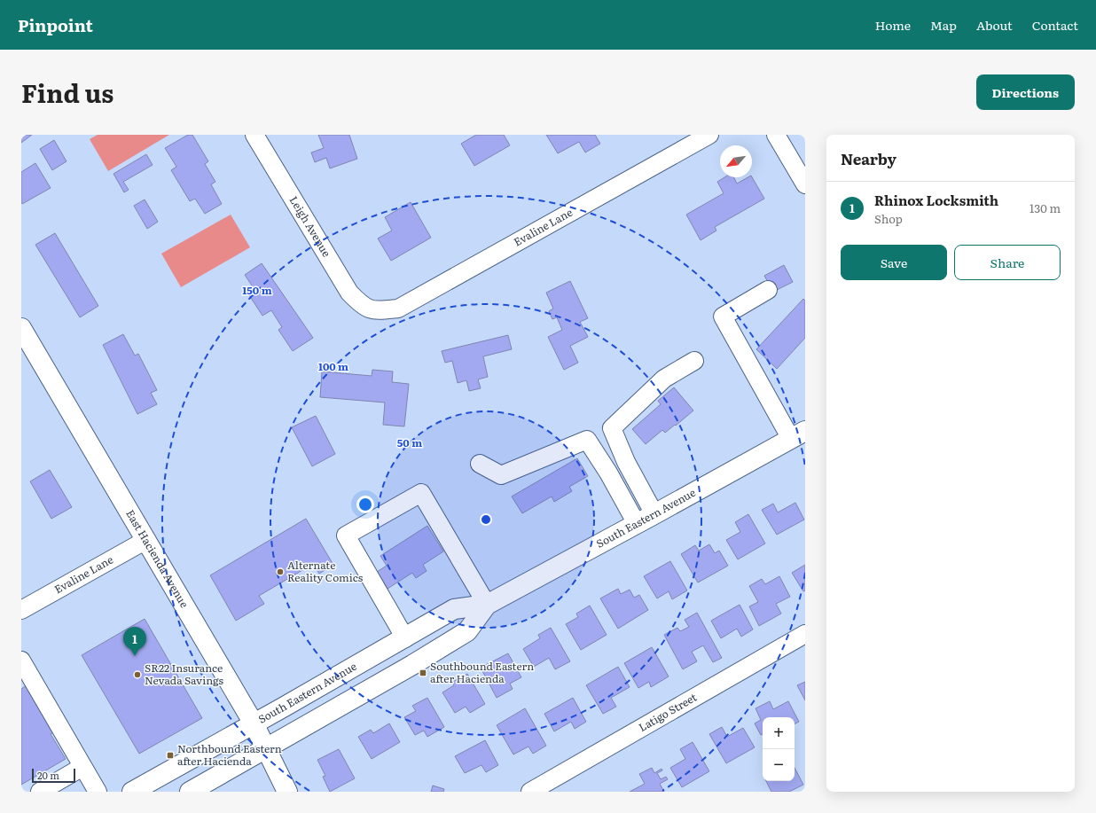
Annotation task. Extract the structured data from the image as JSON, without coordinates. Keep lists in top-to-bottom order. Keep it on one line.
{"streets":{"main road":["South Eastern Avenue","East Hacienda Avenue"],"street":["Leigh Avenue","Evaline Lane","Latigo Street"]},"crossings":[["Leigh Avenue","Evaline Lane"],["Evaline Lane","East Hacienda Avenue"],["South Eastern Avenue","East Hacienda Avenue"]],"places":{"other":["Alternate Reality Comics","SR22 Insurance Nevada Savings"],"transit":["Southbound Eastern after Hacienda","Northbound Eastern after Hacienda"]},"scale_bar":"20 m","north":"bottom left","page":{"header":"Pinpoint","nav":["Home","Map","About","Contact"],"title":"Find us","buttons":["Directions",["Save","Share"]],"heading":"Nearby","list":[{"mark":"1","name":"Rhinox Locksmith","note":"Shop","value":"130 m"}],"pins":"1","map_buttons":["+","−"],"scale":"20 m"},"rings":["150 m","100 m","50 m"]}
